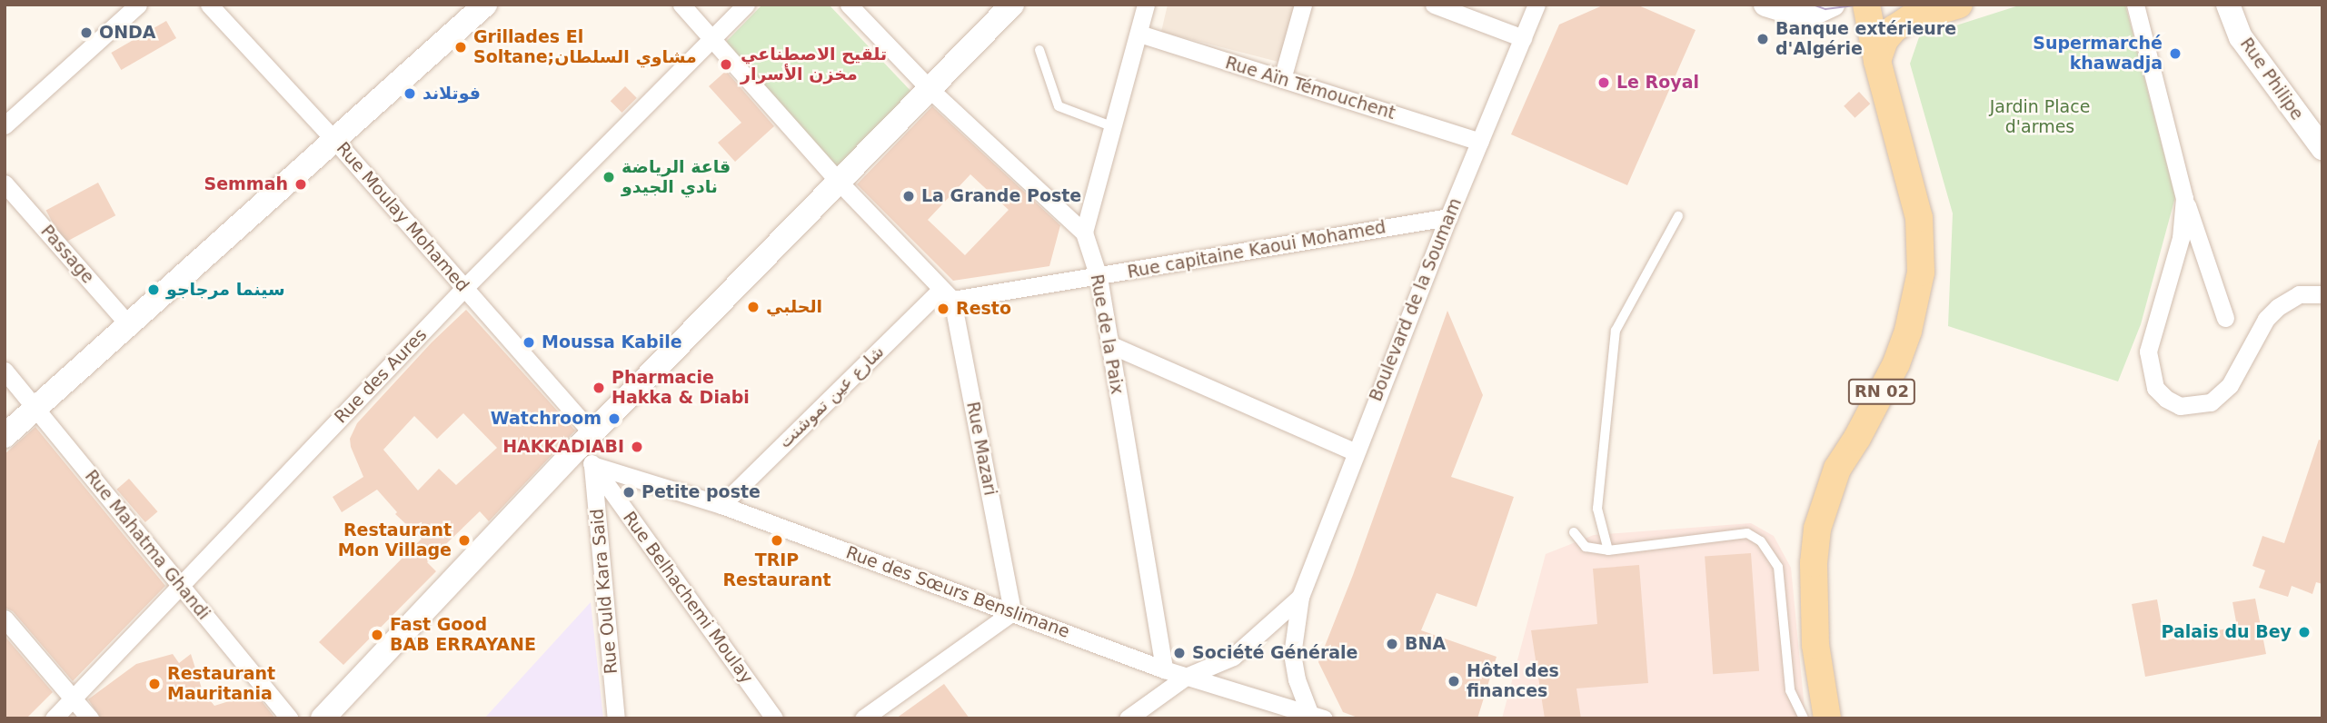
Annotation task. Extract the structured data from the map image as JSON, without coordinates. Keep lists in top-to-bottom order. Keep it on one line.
{"streets":{"main road":["RN 02"],"street":["Rue Philipe","Rue Aïn Témouchent","Rue Moulay Mohamed","Rue capitaine Kaoui Mohamed","Passage","Boulevard de la Soumam","Rue de la Paix","Rue des Aures","شارع عين تموشنت","Rue Mazari","Rue Mahatma Ghandi","Rue Ould Kara Said","Rue des Sœurs Benslimane","Rue Belhachemi Moulay"]},"crossings":[["Rue Aïn Témouchent","Boulevard de la Soumam"],["Rue Moulay Mohamed","Rue des Aures"],["Rue Moulay Mohamed","Rue Ould Kara Said"],["Rue Moulay Mohamed","Rue des Sœurs Benslimane"],["Rue Moulay Mohamed","Rue Belhachemi Moulay"],["Rue capitaine Kaoui Mohamed","Boulevard de la Soumam"],["Rue capitaine Kaoui Mohamed","Rue de la Paix"],["Rue capitaine Kaoui Mohamed","شارع عين تموشنت"],["Rue capitaine Kaoui Mohamed","Rue Mazari"],["Rue de la Paix","Rue des Sœurs Benslimane"],["Rue des Aures","Rue Mahatma Ghandi"],["شارع عين تموشنت","Rue Mazari"],["شارع عين تموشنت","Rue des Sœurs Benslimane"],["Rue Mazari","Rue des Sœurs Benslimane"],["Rue Ould Kara Said","Rue des Sœurs Benslimane"],["Rue Ould Kara Said","Rue Belhachemi Moulay"],["Rue des Sœurs Benslimane","Rue Belhachemi Moulay"]],"parks":["Jardin Place d'armes"],"places":["ONDA","Banque extérieure d'Algérie","Grillades El Soltane;مشاوي السلطان","Supermarché khawadja","تلقيح الاصطناعي مخزن الأسرار","Le Royal","فوتلاند","قاعة الرياضة نادي الجيدو","Semmah","La Grande Poste","سينما مرجاجو","الحلبي","Resto","Moussa Kabile","Pharmacie Hakka & Diabi","Watchroom","HAKKADIABI","Petite poste","Restaurant Mon Village","TRIP Restaurant","Palais du Bey","Fast Good BAB ERRAYANE","BNA","Société Générale","Hôtel des finances","Restaurant Mauritania"]}
